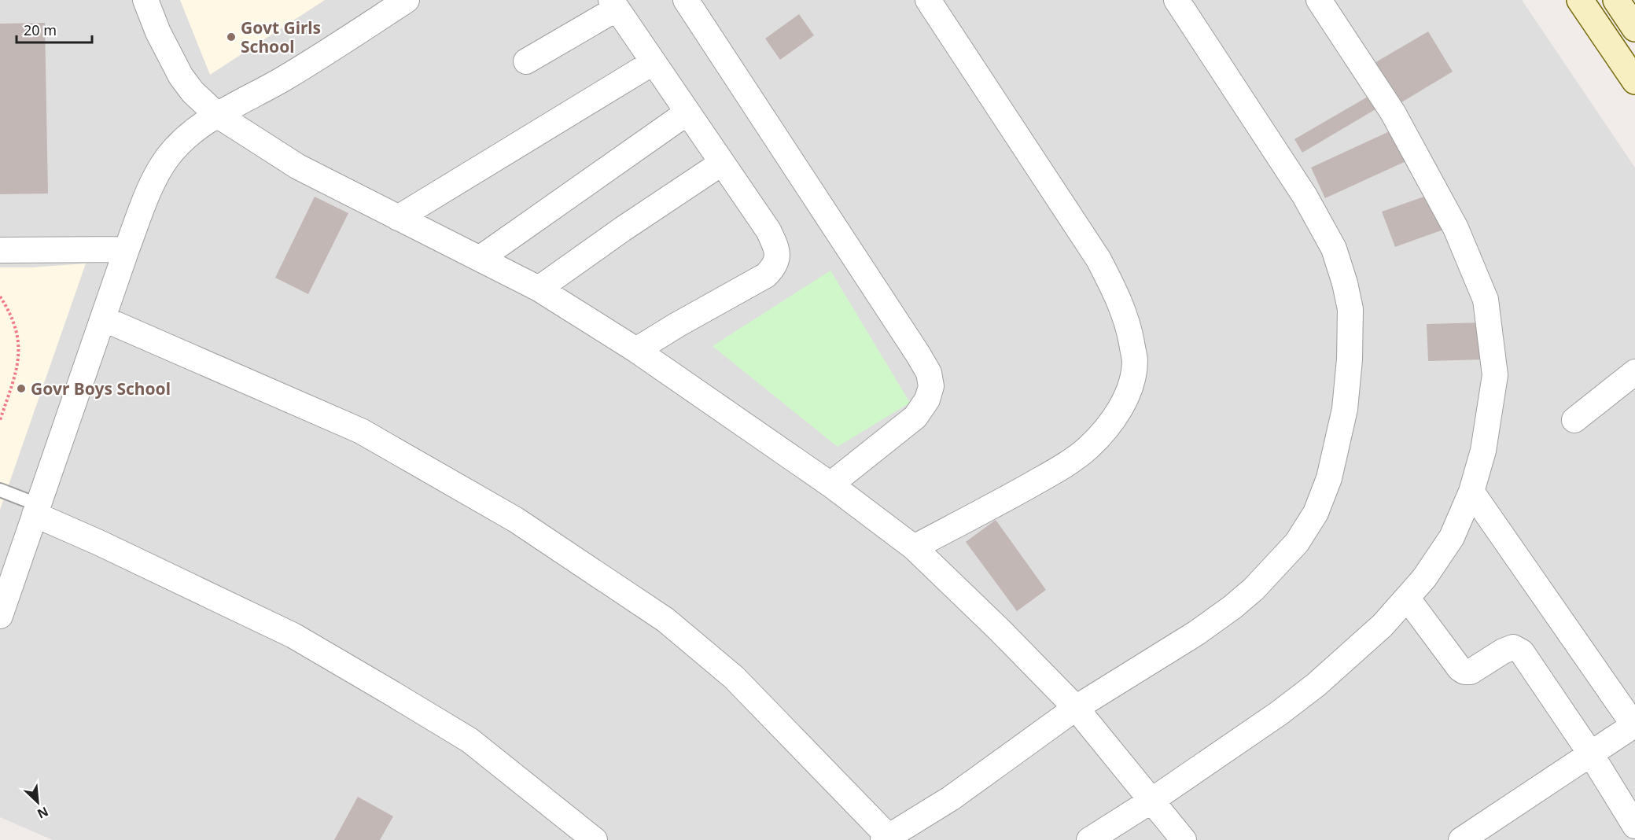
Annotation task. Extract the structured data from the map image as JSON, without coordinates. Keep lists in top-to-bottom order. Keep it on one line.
{"places":["Govt Girls School","Govr Boys School"],"scale_bar":"20 m","north":"bottom right"}
